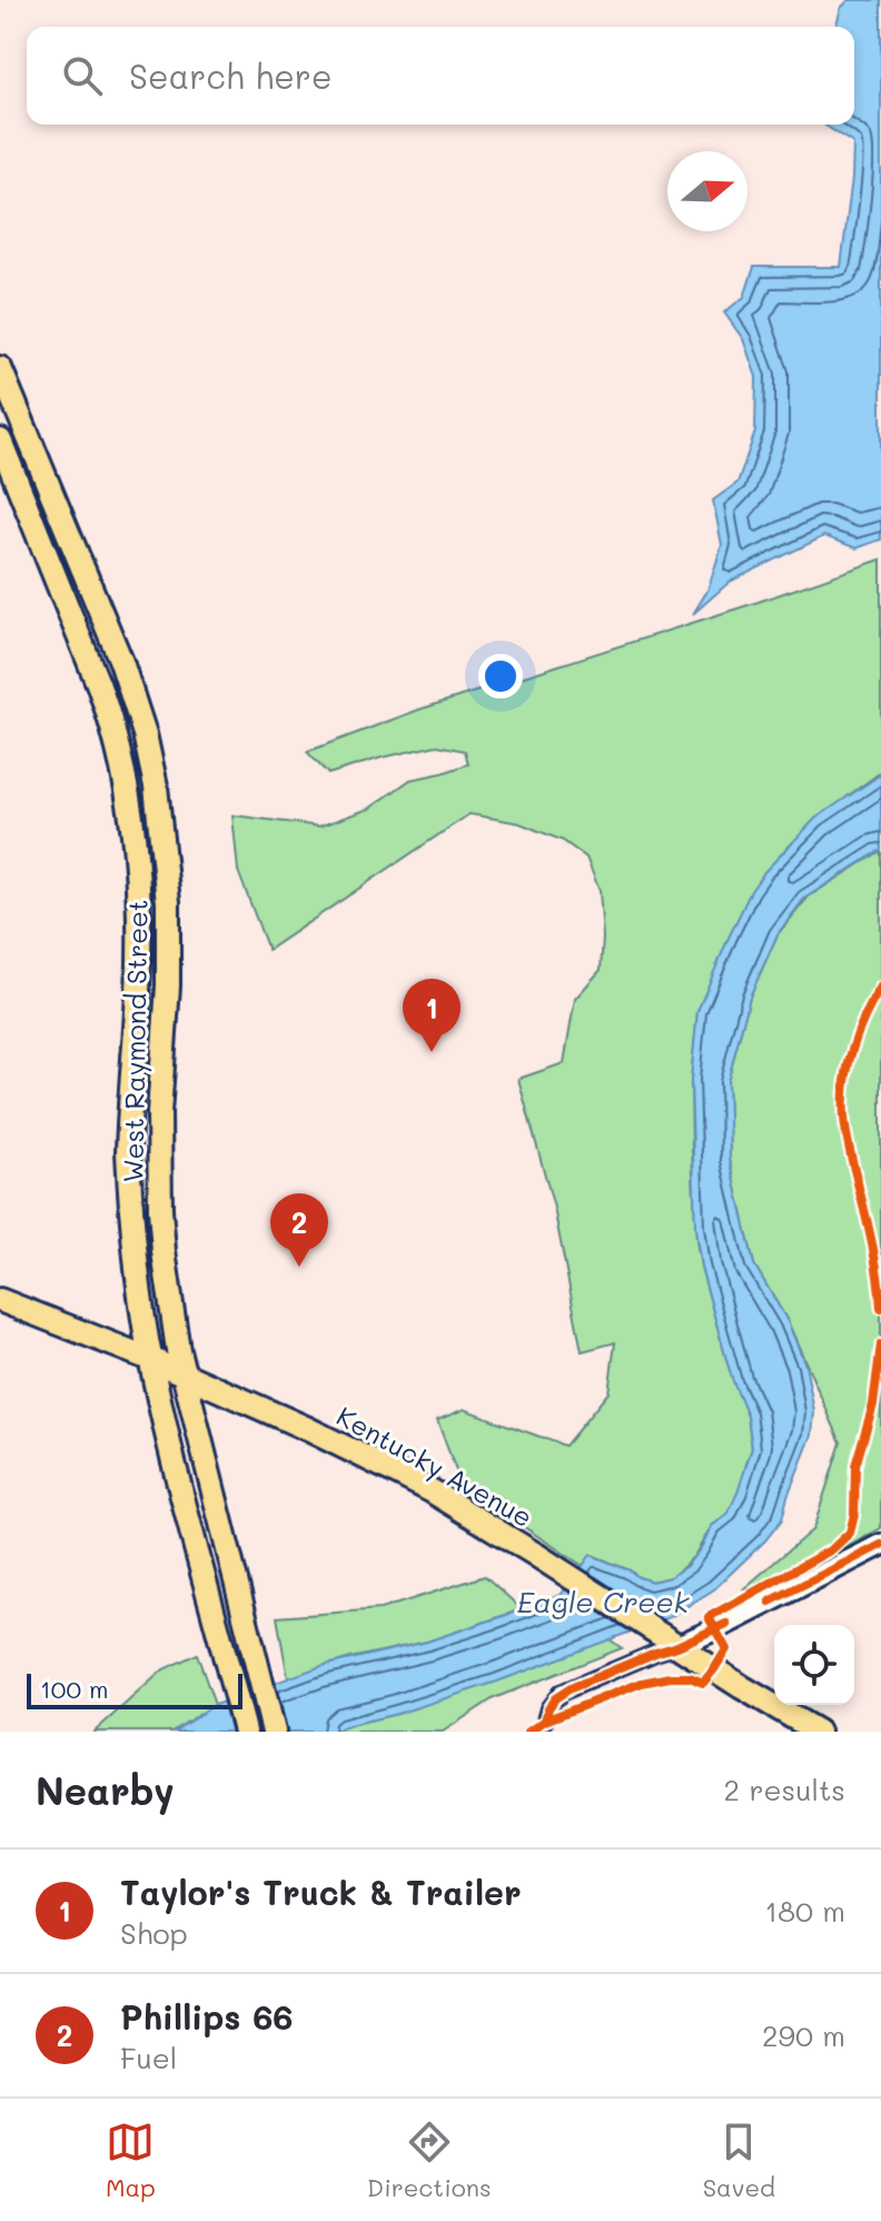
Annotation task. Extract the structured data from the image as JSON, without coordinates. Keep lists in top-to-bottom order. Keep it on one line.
{"streets":{"main road":["West Raymond Street","Kentucky Avenue"]},"crossings":[["West Raymond Street","Kentucky Avenue"]],"water":["Eagle Creek"],"scale_bar":"100 m","north":"right","page":{"search":"Search here","pins":["1","2"],"scale":"100 m","heading":["Nearby","2 results"],"list":[{"mark":"1","name":"Taylor's Truck & Trailer","note":"Shop","value":"180 m"},{"mark":"2","name":"Phillips 66","note":"Fuel","value":"290 m"}],"nav":["Map","Directions","Saved"]}}
